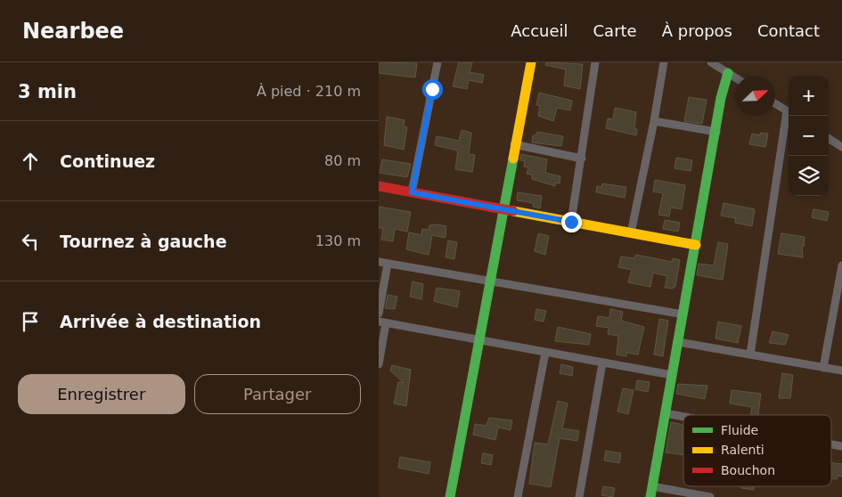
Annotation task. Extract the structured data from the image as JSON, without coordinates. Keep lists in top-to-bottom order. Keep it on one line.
{"legend":["Fluide","Ralenti","Bouchon"],"north":"top right","page":{"header":"Nearbee","nav":["Accueil","Carte","À propos","Contact"],"heading":["3 min","À pied · 210 m"],"map_buttons":["+","−"],"list":[["Continuez","80 m"],["Tournez à gauche","130 m"],"Arrivée à destination"],"buttons":["Enregistrer","Partager"]}}
